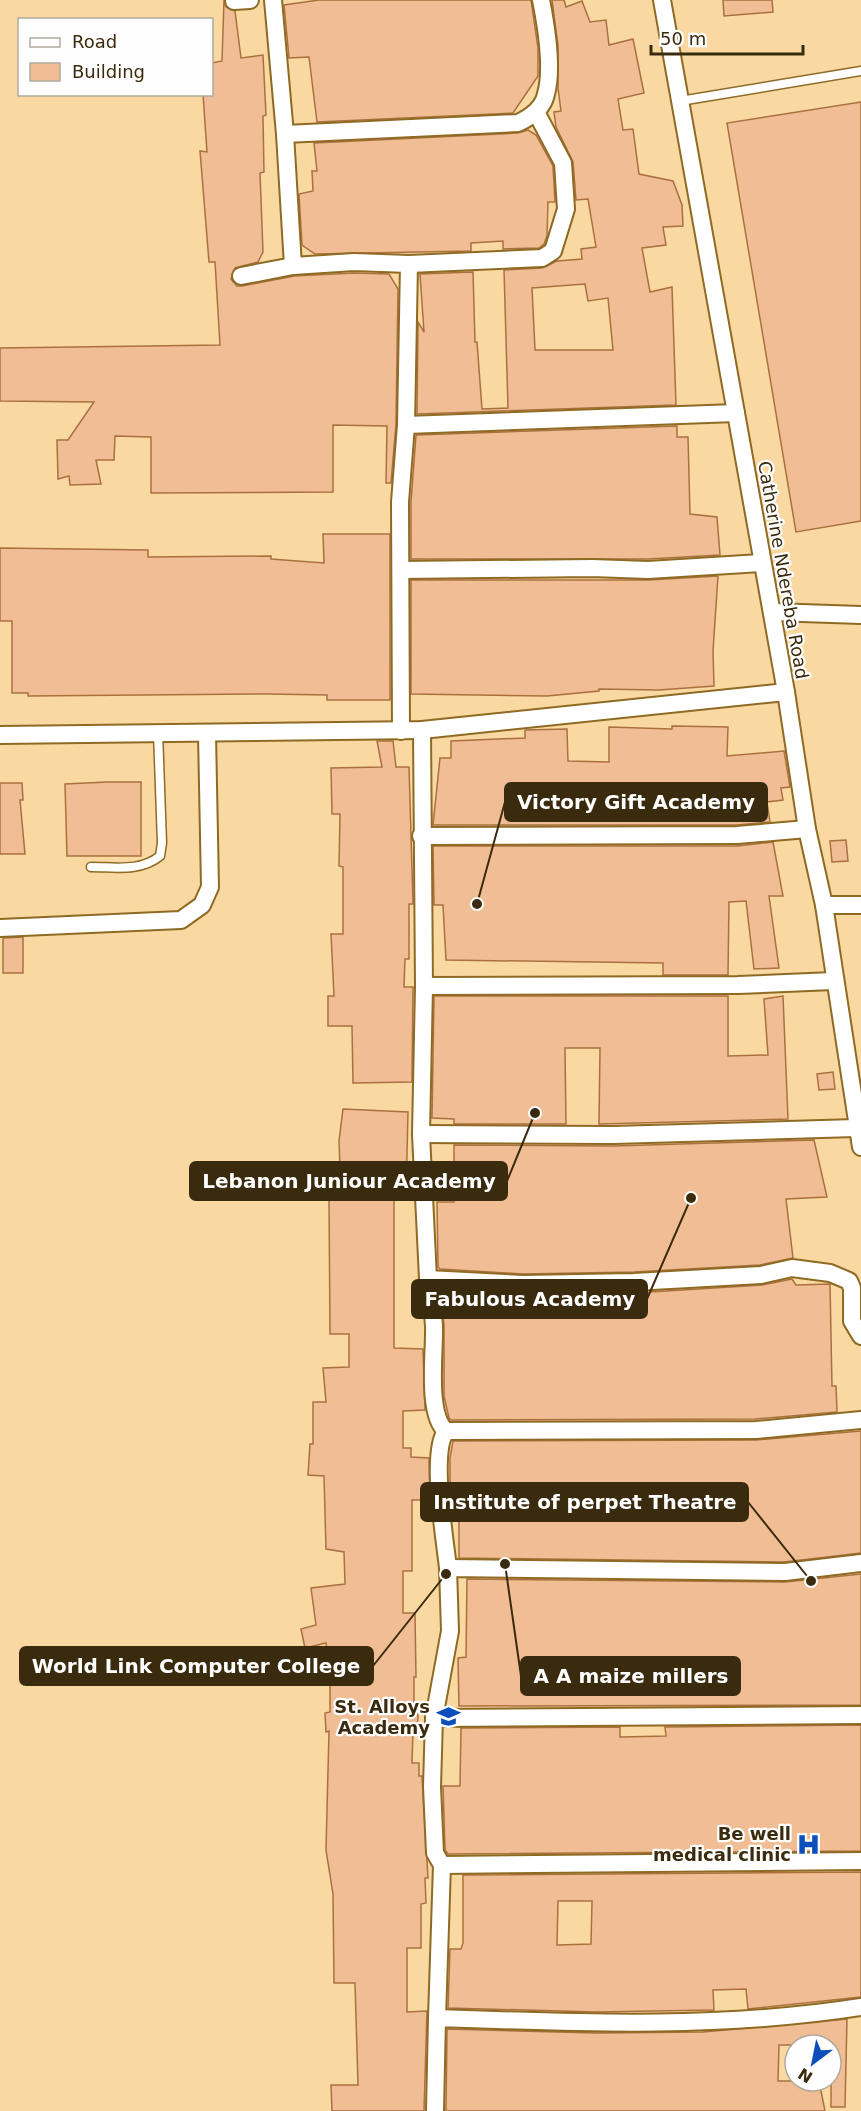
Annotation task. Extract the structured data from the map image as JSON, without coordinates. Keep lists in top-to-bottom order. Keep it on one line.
{"streets":{"street":["Catherine Ndereba Road"]},"places":{"other":["Victory Gift Academy","Lebanon Juniour Academy","Fabulous Academy","A A maize millers","World Link Computer College","Institute of perpet Theatre"],"school or university":["St. Alloys Academy"],"hospital":["Be well medical clinic"]},"legend":["Road","Building"],"scale_bar":"50 m","north":"bottom left"}
